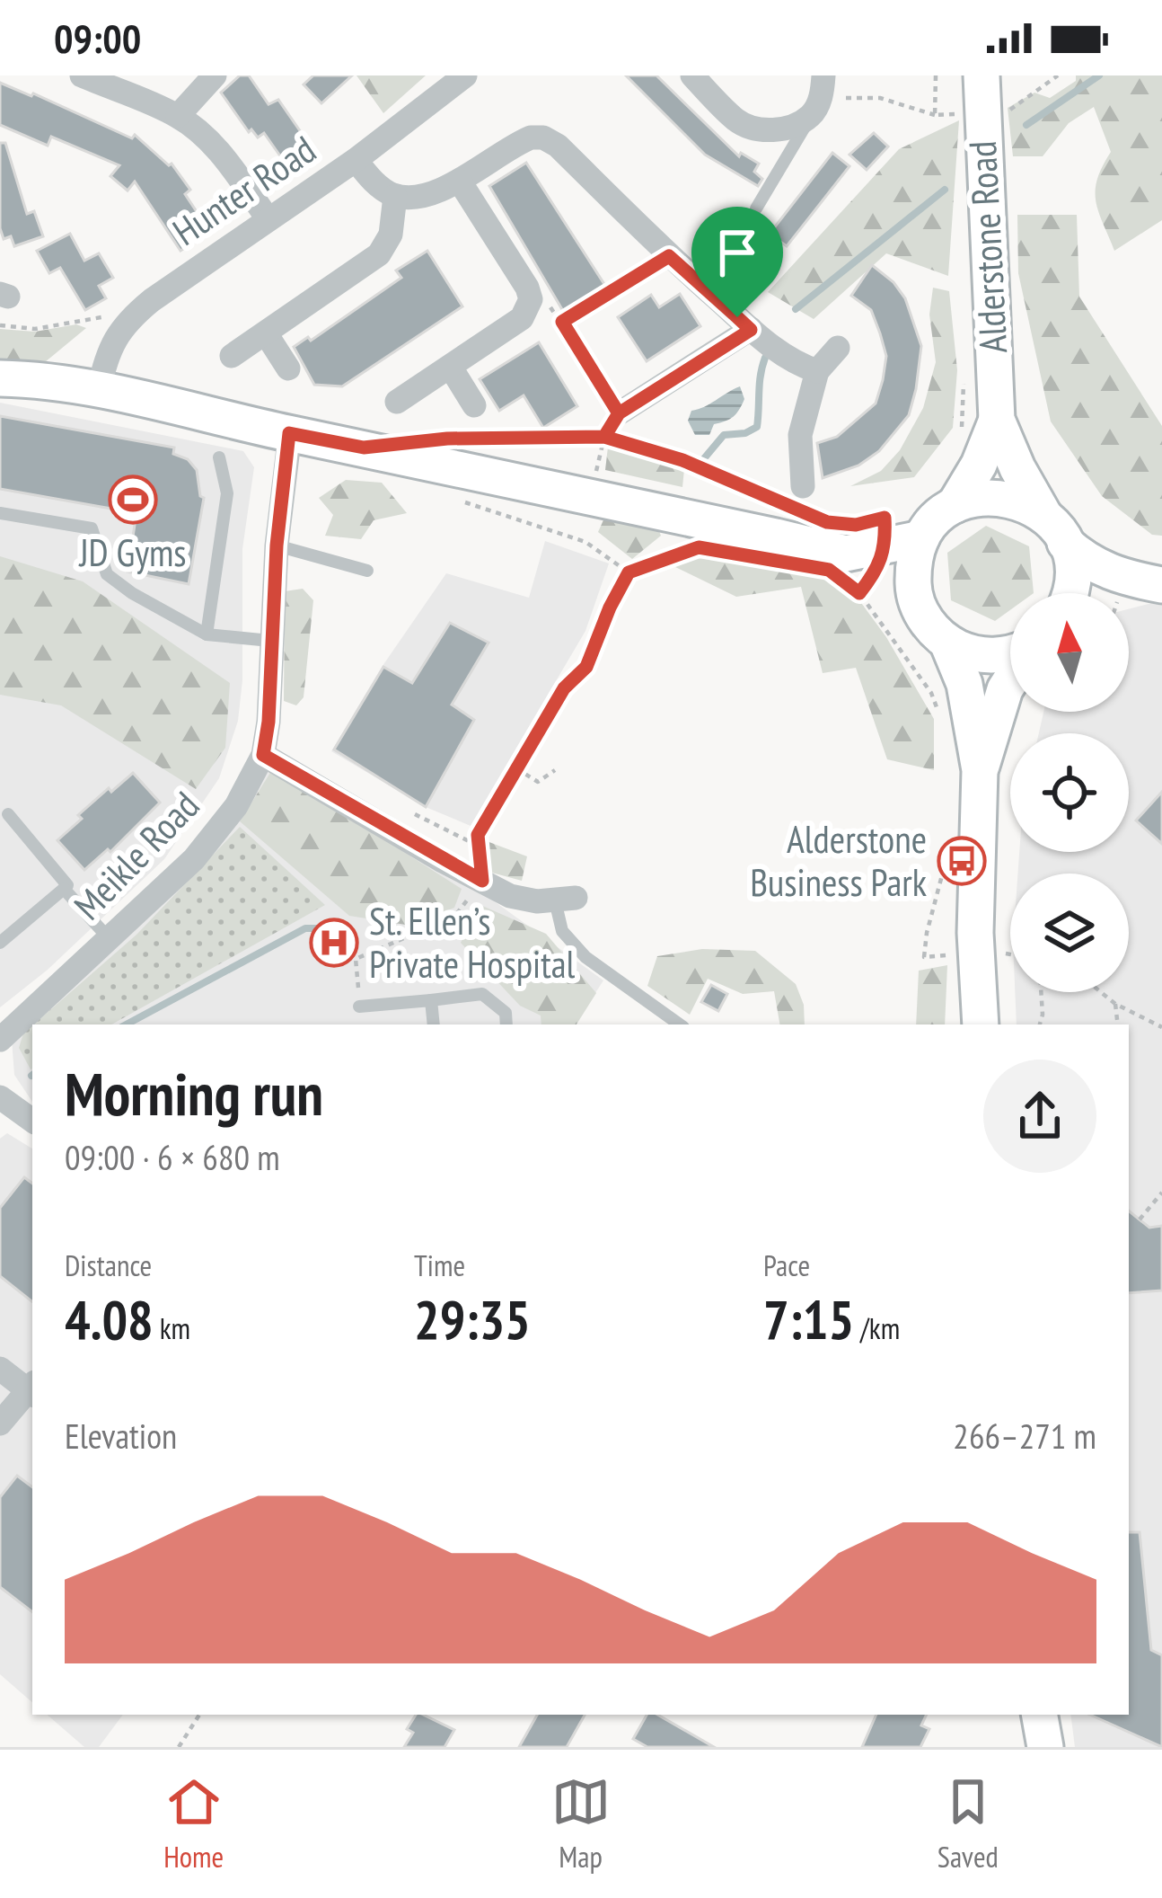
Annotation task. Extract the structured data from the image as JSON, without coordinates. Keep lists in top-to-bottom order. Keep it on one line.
{"streets":{"street":["Hunter Road","Alderstone Road","Meikle Road"]},"places":{"sports":["JD Gyms"],"bus stop":["Alderstone Business Park"],"hospital":["St. Ellen’s Private Hospital"]},"north":"top","page":{"status":"09:00","heading":["Morning run","09:00 · 6 × 680 m"],"stats":[["Distance","4.08 km"],["Time","29:35"],["Pace","7:15 /km"]],"chart":["Elevation","266–271 m"],"tabs":["Home","Map","Saved"]}}
